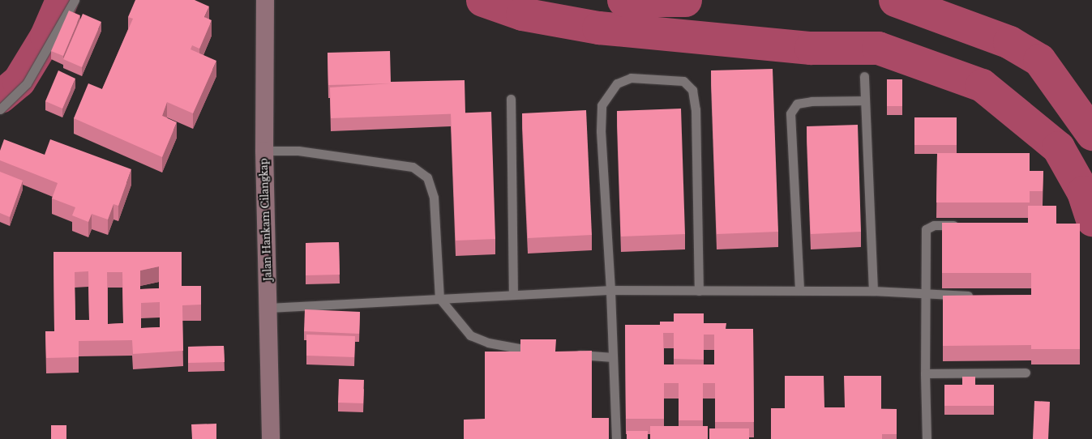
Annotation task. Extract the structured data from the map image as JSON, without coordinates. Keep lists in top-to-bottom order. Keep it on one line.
{"streets":{"street":["Jalan Hankam Cilangkap"]}}
